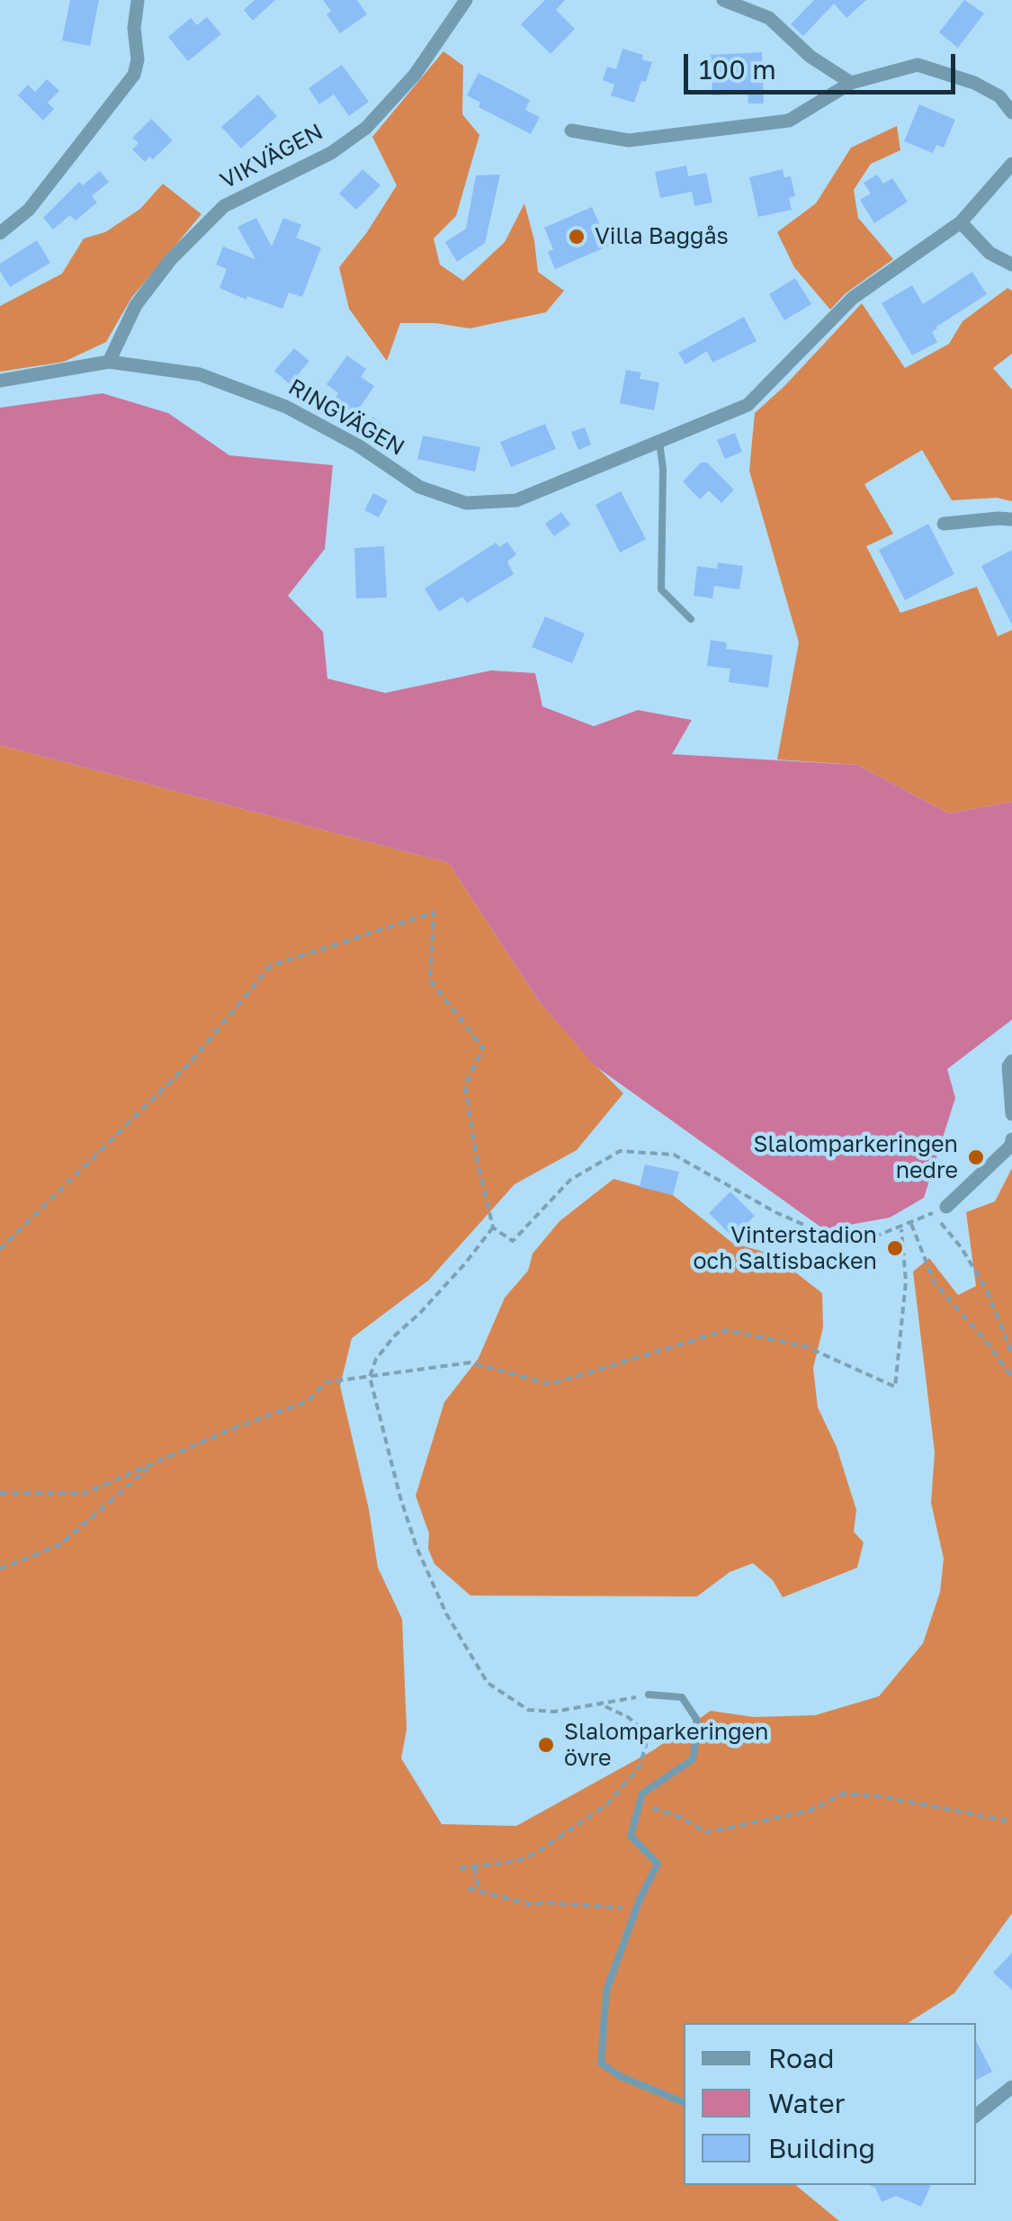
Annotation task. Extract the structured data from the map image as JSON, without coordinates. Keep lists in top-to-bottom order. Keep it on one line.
{"streets":{"street":["VIKVÄGEN","RINGVÄGEN"]},"crossings":[["VIKVÄGEN","RINGVÄGEN"]],"places":["Villa Baggås","Slalomparkeringen nedre","Vinterstadion och Saltisbacken","Slalomparkeringen övre"],"legend":["Road","Water","Building"],"scale_bar":"100 m"}
